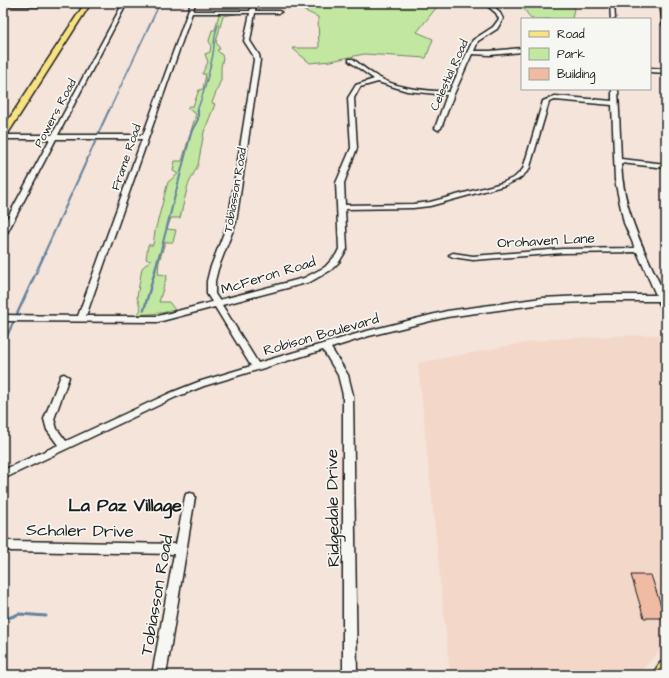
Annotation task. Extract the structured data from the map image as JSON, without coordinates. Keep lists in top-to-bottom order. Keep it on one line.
{"streets":{"street":["Celestial Road","Powers Road","Frame Road","Tobiasson Road","Orohaven Lane","McFeron Road","Robison Boulevard","Ridgedale Drive","Schaler Drive"]},"crossings":[["Frame Road","McFeron Road"],["Tobiasson Road","McFeron Road"],["Tobiasson Road","Robison Boulevard"],["Tobiasson Road","Schaler Drive"],["Robison Boulevard","Ridgedale Drive"]],"districts":["La Paz Village"],"legend":["Road","Park","Building"]}
